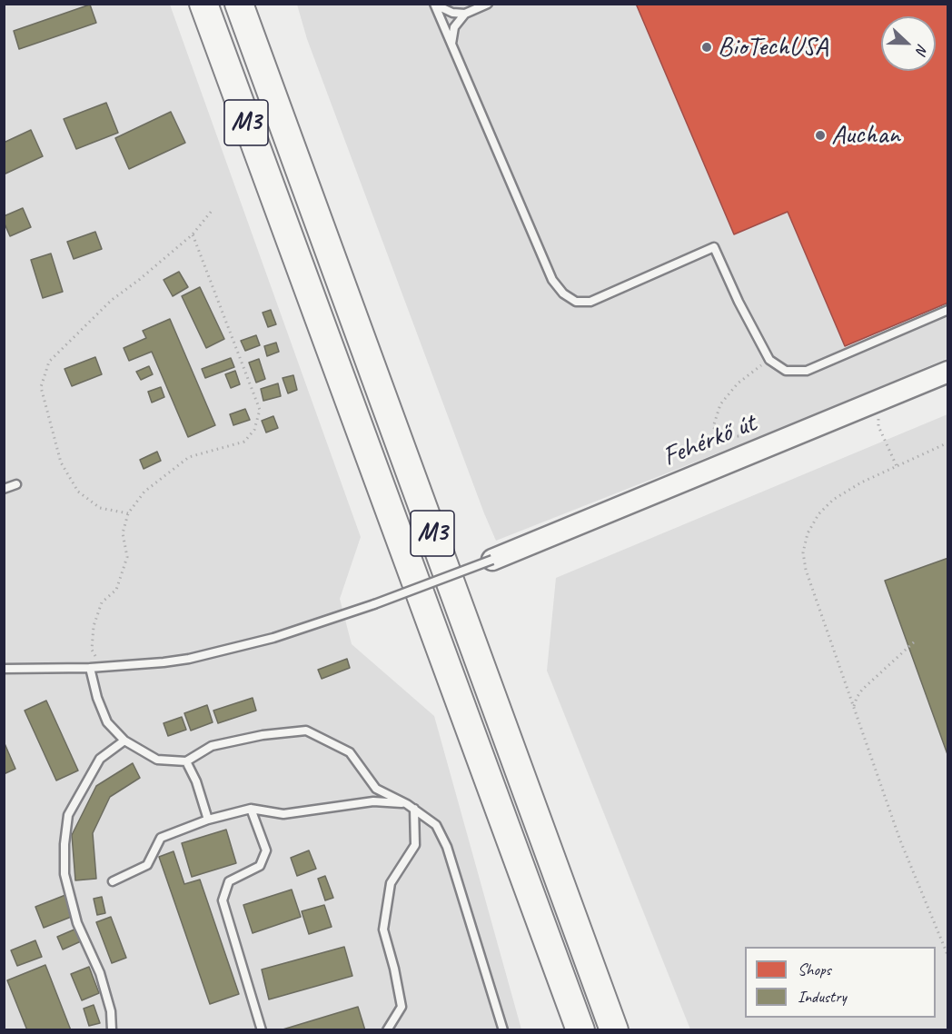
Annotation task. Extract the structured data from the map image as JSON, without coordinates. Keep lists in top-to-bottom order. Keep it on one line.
{"streets":{"highway":["M3"],"street":["Fehérkő út"]},"places":["BioTechUSA","Auchan"],"legend":["Shops","Industry"],"north":"right"}
